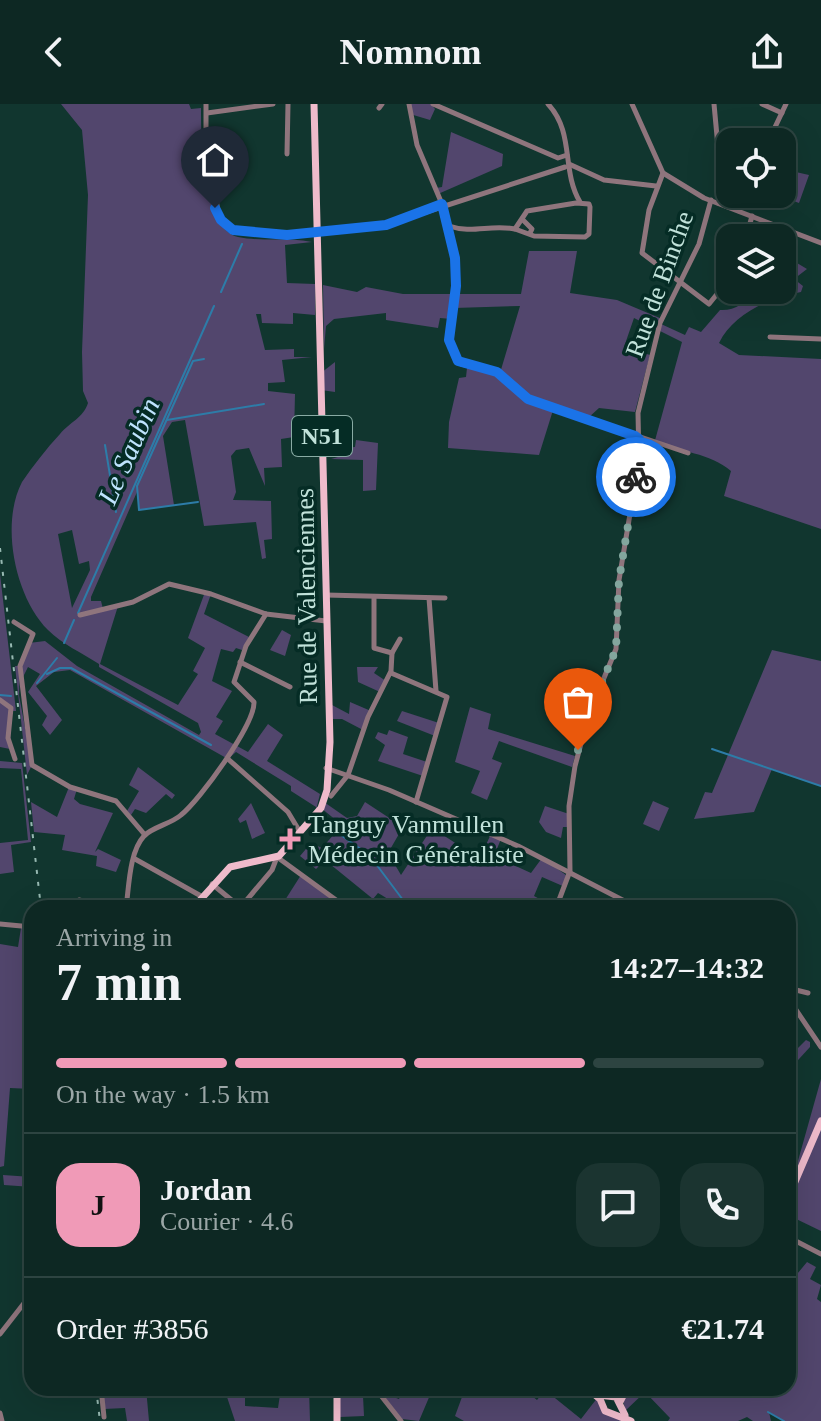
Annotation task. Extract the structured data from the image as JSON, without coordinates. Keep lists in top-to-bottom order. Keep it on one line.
{"streets":{"main road":["N51","Rue de Valenciennes"],"street":["Rue de Binche"]},"crossings":[["N51","Rue de Valenciennes"]],"water":["Le Saubin"],"places":{"health":["Tanguy Vanmullen Médecin Généraliste"]},"page":{"header":"Nomnom","heading":["7 min","Arriving in","14:27–14:32"],"panel":["Jordan","Courier · 4.6","Order #3856","€21.74"],"bar":"On the way · 1.5 km","round":"J"}}
